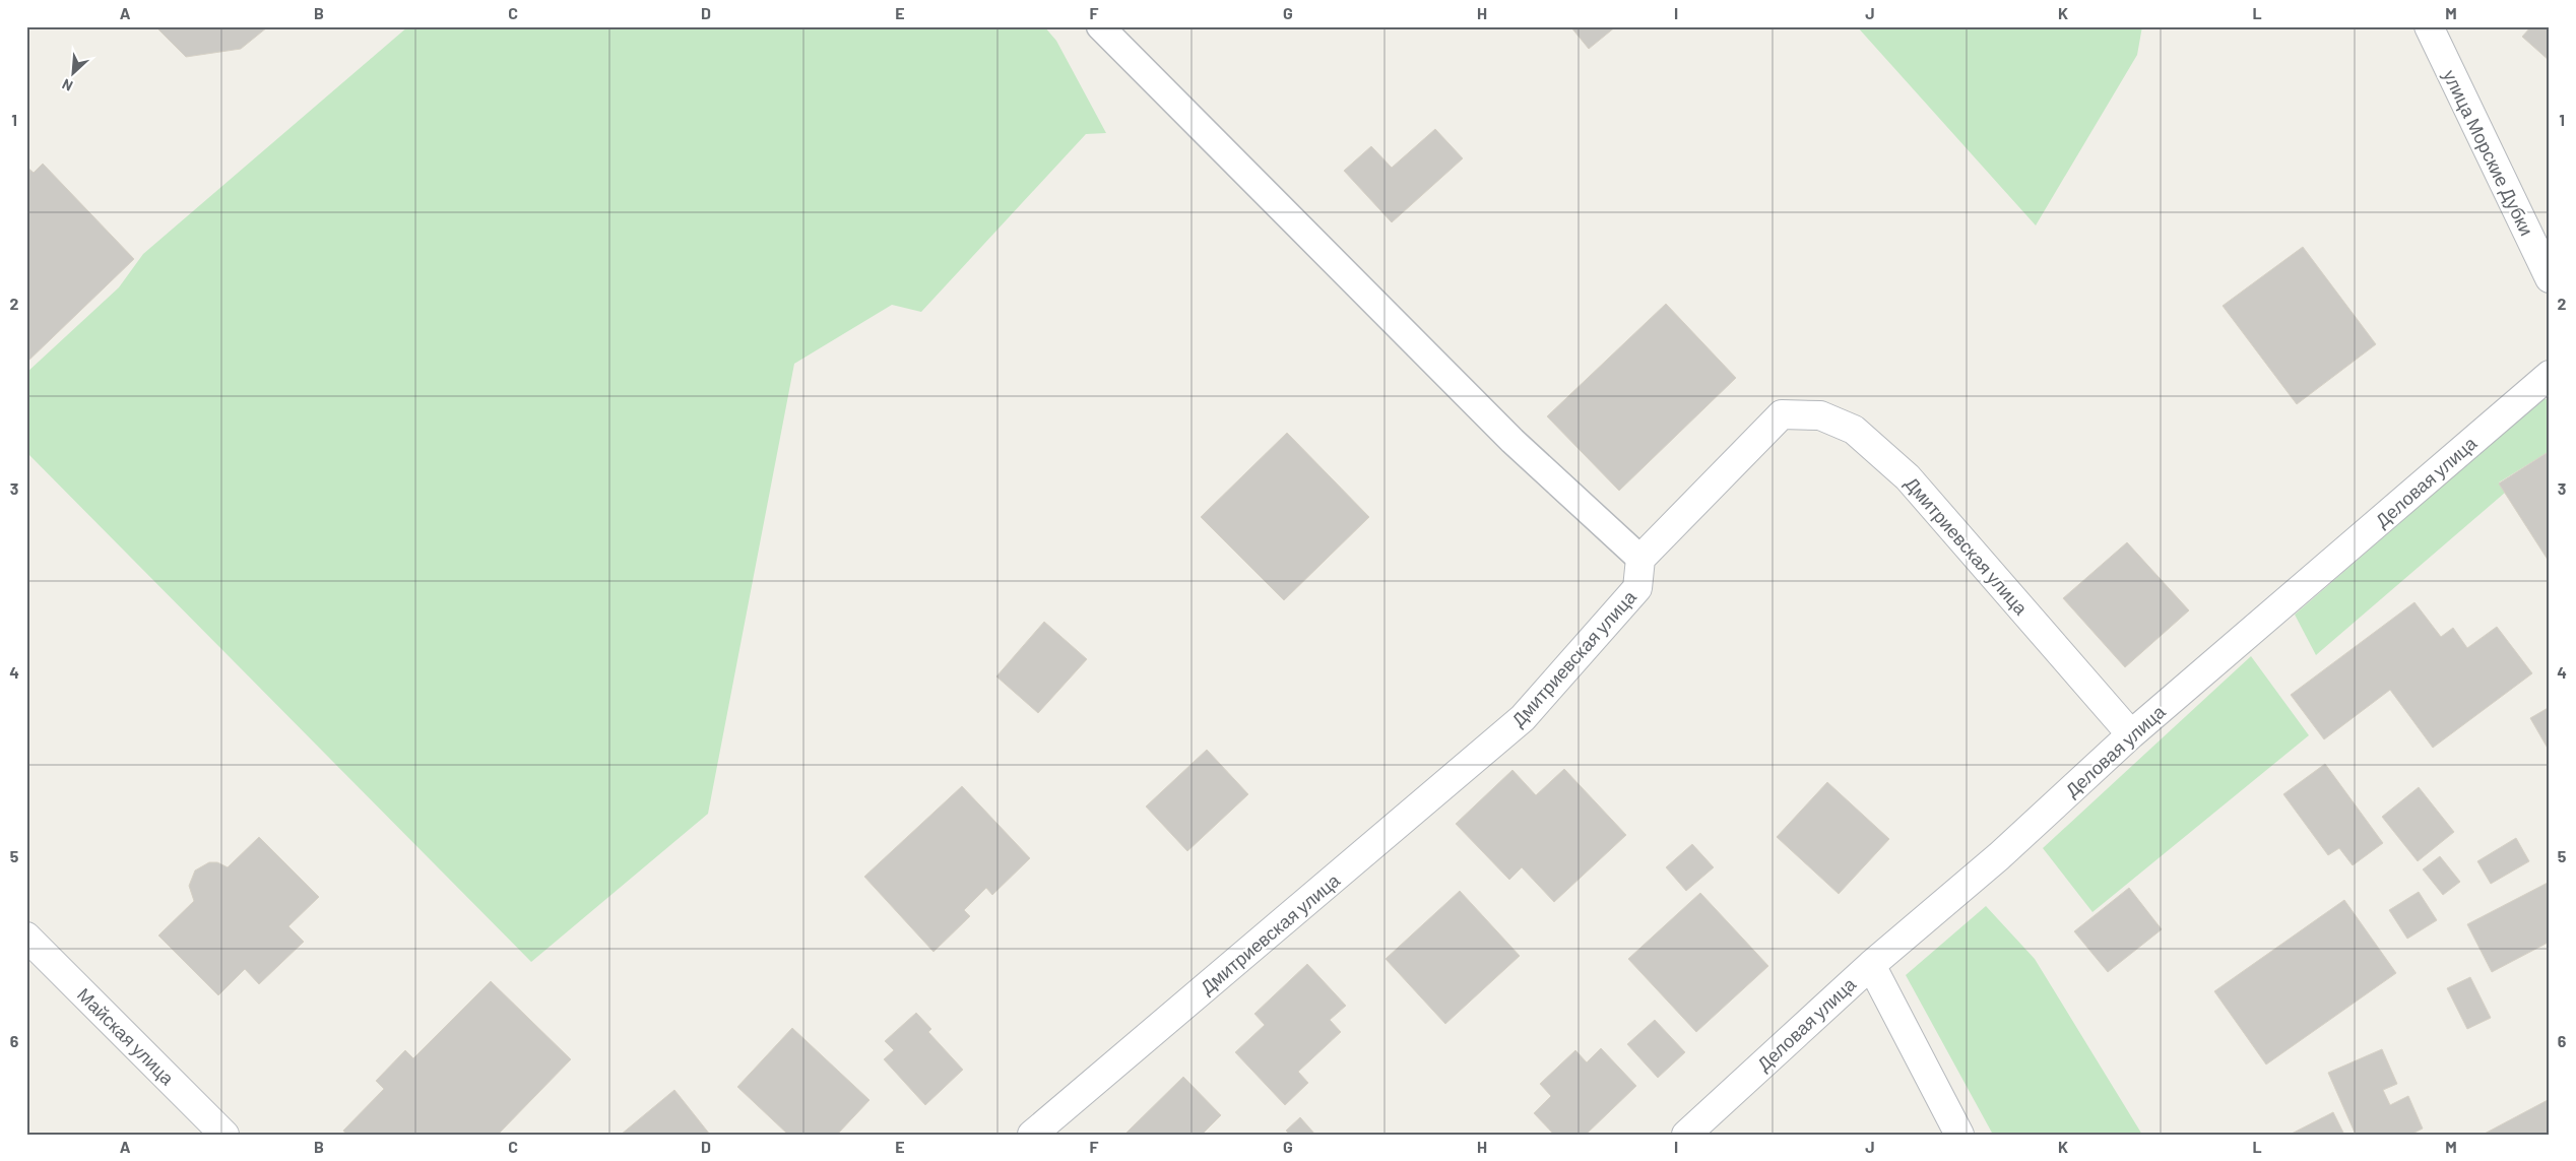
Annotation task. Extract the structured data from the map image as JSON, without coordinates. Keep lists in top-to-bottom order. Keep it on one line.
{"streets":{"street":["улица Морские Дубки","Деловая улица","Дмитриевская улица","Майская улица"]},"crossings":[["Деловая улица","Дмитриевская улица"]],"north":"bottom left","grid":{"columns":["A","B","C","D","E","F","G","H","I","J","K","L","M"],"rows":["1","2","3","4","5","6"]}}
